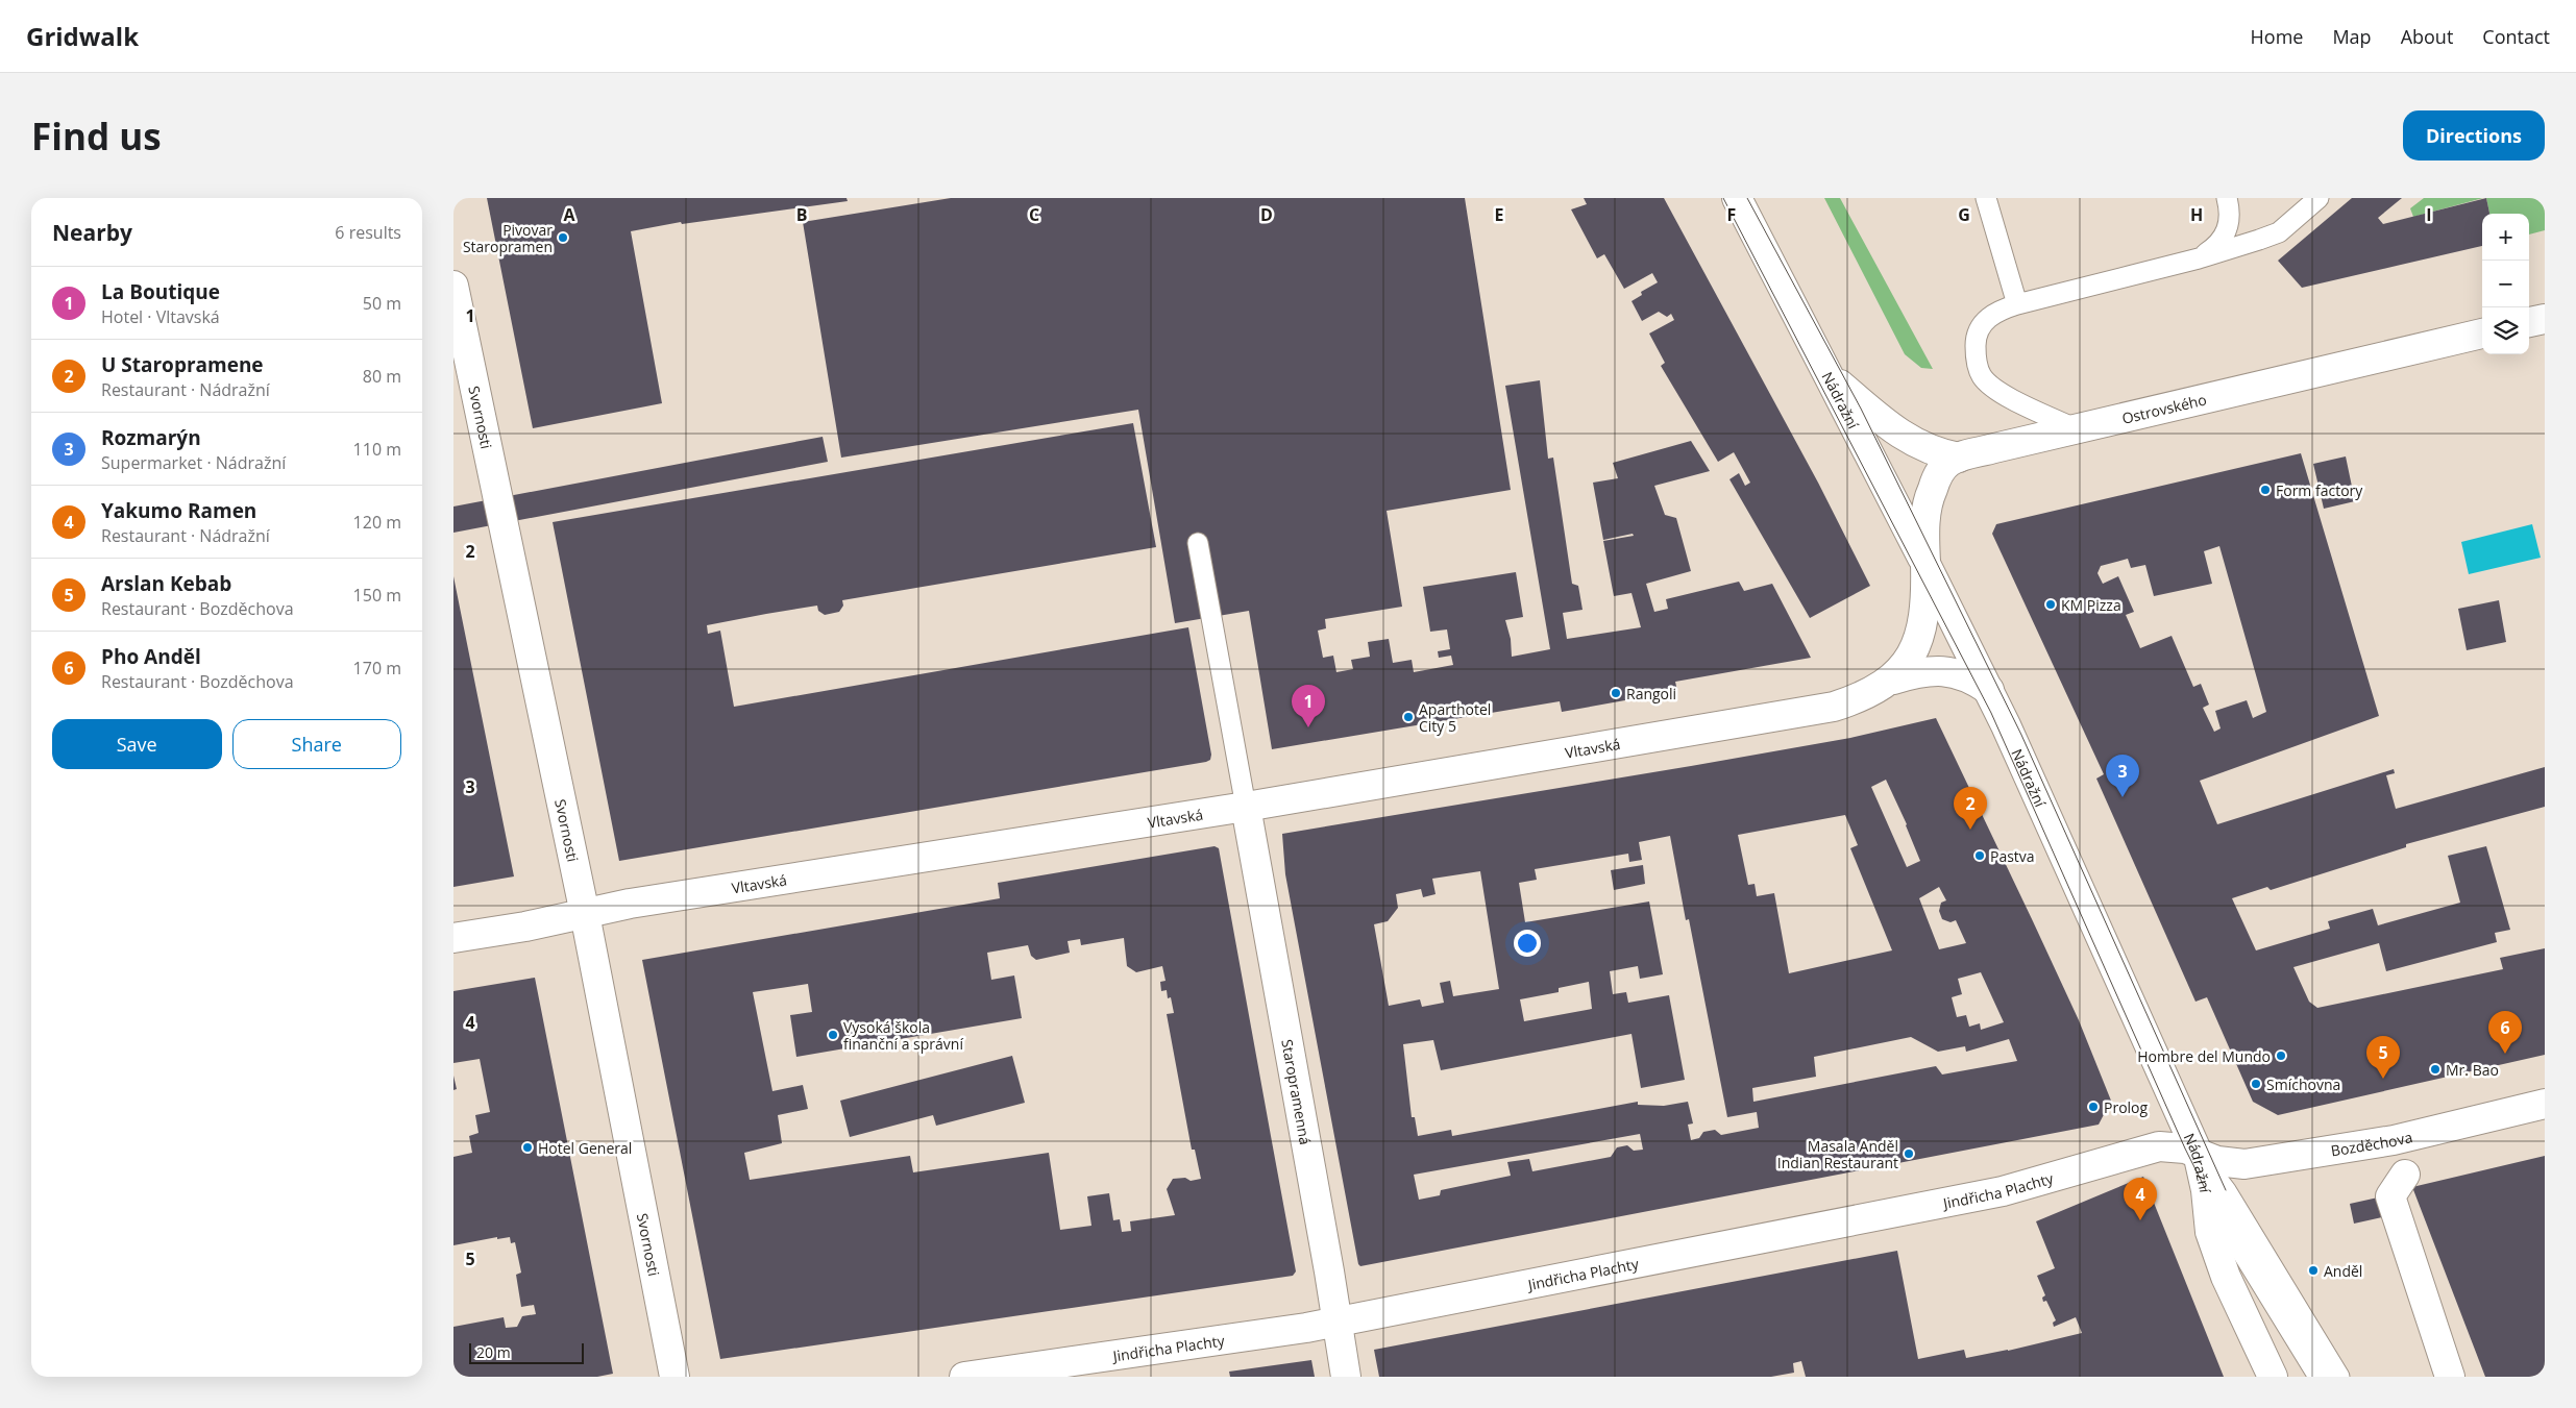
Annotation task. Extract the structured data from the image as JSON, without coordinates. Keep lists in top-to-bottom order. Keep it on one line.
{"streets":{"street":["Nádražní","Ostrovského","Svornosti","Vltavská","Staropramenná","Bozděchova","Jindřicha Plachty"]},"crossings":[["Nádražní","Ostrovského"],["Nádražní","Vltavská"],["Nádražní","Bozděchova"],["Nádražní","Jindřicha Plachty"],["Ostrovského","Vltavská"],["Svornosti","Vltavská"],["Vltavská","Staropramenná"],["Staropramenná","Jindřicha Plachty"],["Bozděchova","Jindřicha Plachty"]],"places":["Pivovar Staropramen","Form factory","KM Pizza","Rangoli","Aparthotel City 5","Pastva","Vysoká škola finanční a správní","Hombre del Mundo","Mr. Bao","Smíchovna","Prolog","Hotel General","Masala Anděl Indian Restaurant","Anděl"],"scale_bar":"20 m","page":{"header":"Gridwalk","nav":["Home","Map","About","Contact"],"buttons":["Directions",["Save","Share"]],"title":"Find us","heading":["Nearby","6 results"],"map_buttons":["+","−"],"list":[{"mark":"1","name":"La Boutique","note":"Hotel · Vltavská","value":"50 m"},{"mark":"2","name":"U Staropramene","note":"Restaurant · Nádražní","value":"80 m"},{"mark":"3","name":"Rozmarýn","note":"Supermarket · Nádražní","value":"110 m"},{"mark":"4","name":"Yakumo Ramen","note":"Restaurant · Nádražní","value":"120 m"},{"mark":"5","name":"Arslan Kebab","note":"Restaurant · Bozděchova","value":"150 m"},{"mark":"6","name":"Pho Anděl","note":"Restaurant · Bozděchova","value":"170 m"}],"pins":["1","3","2","6","5","4"],"scale":"20 m"},"grid":{"columns":["A","B","C","D","E","F","G","H","I"],"rows":["1","2","3","4","5"]}}
